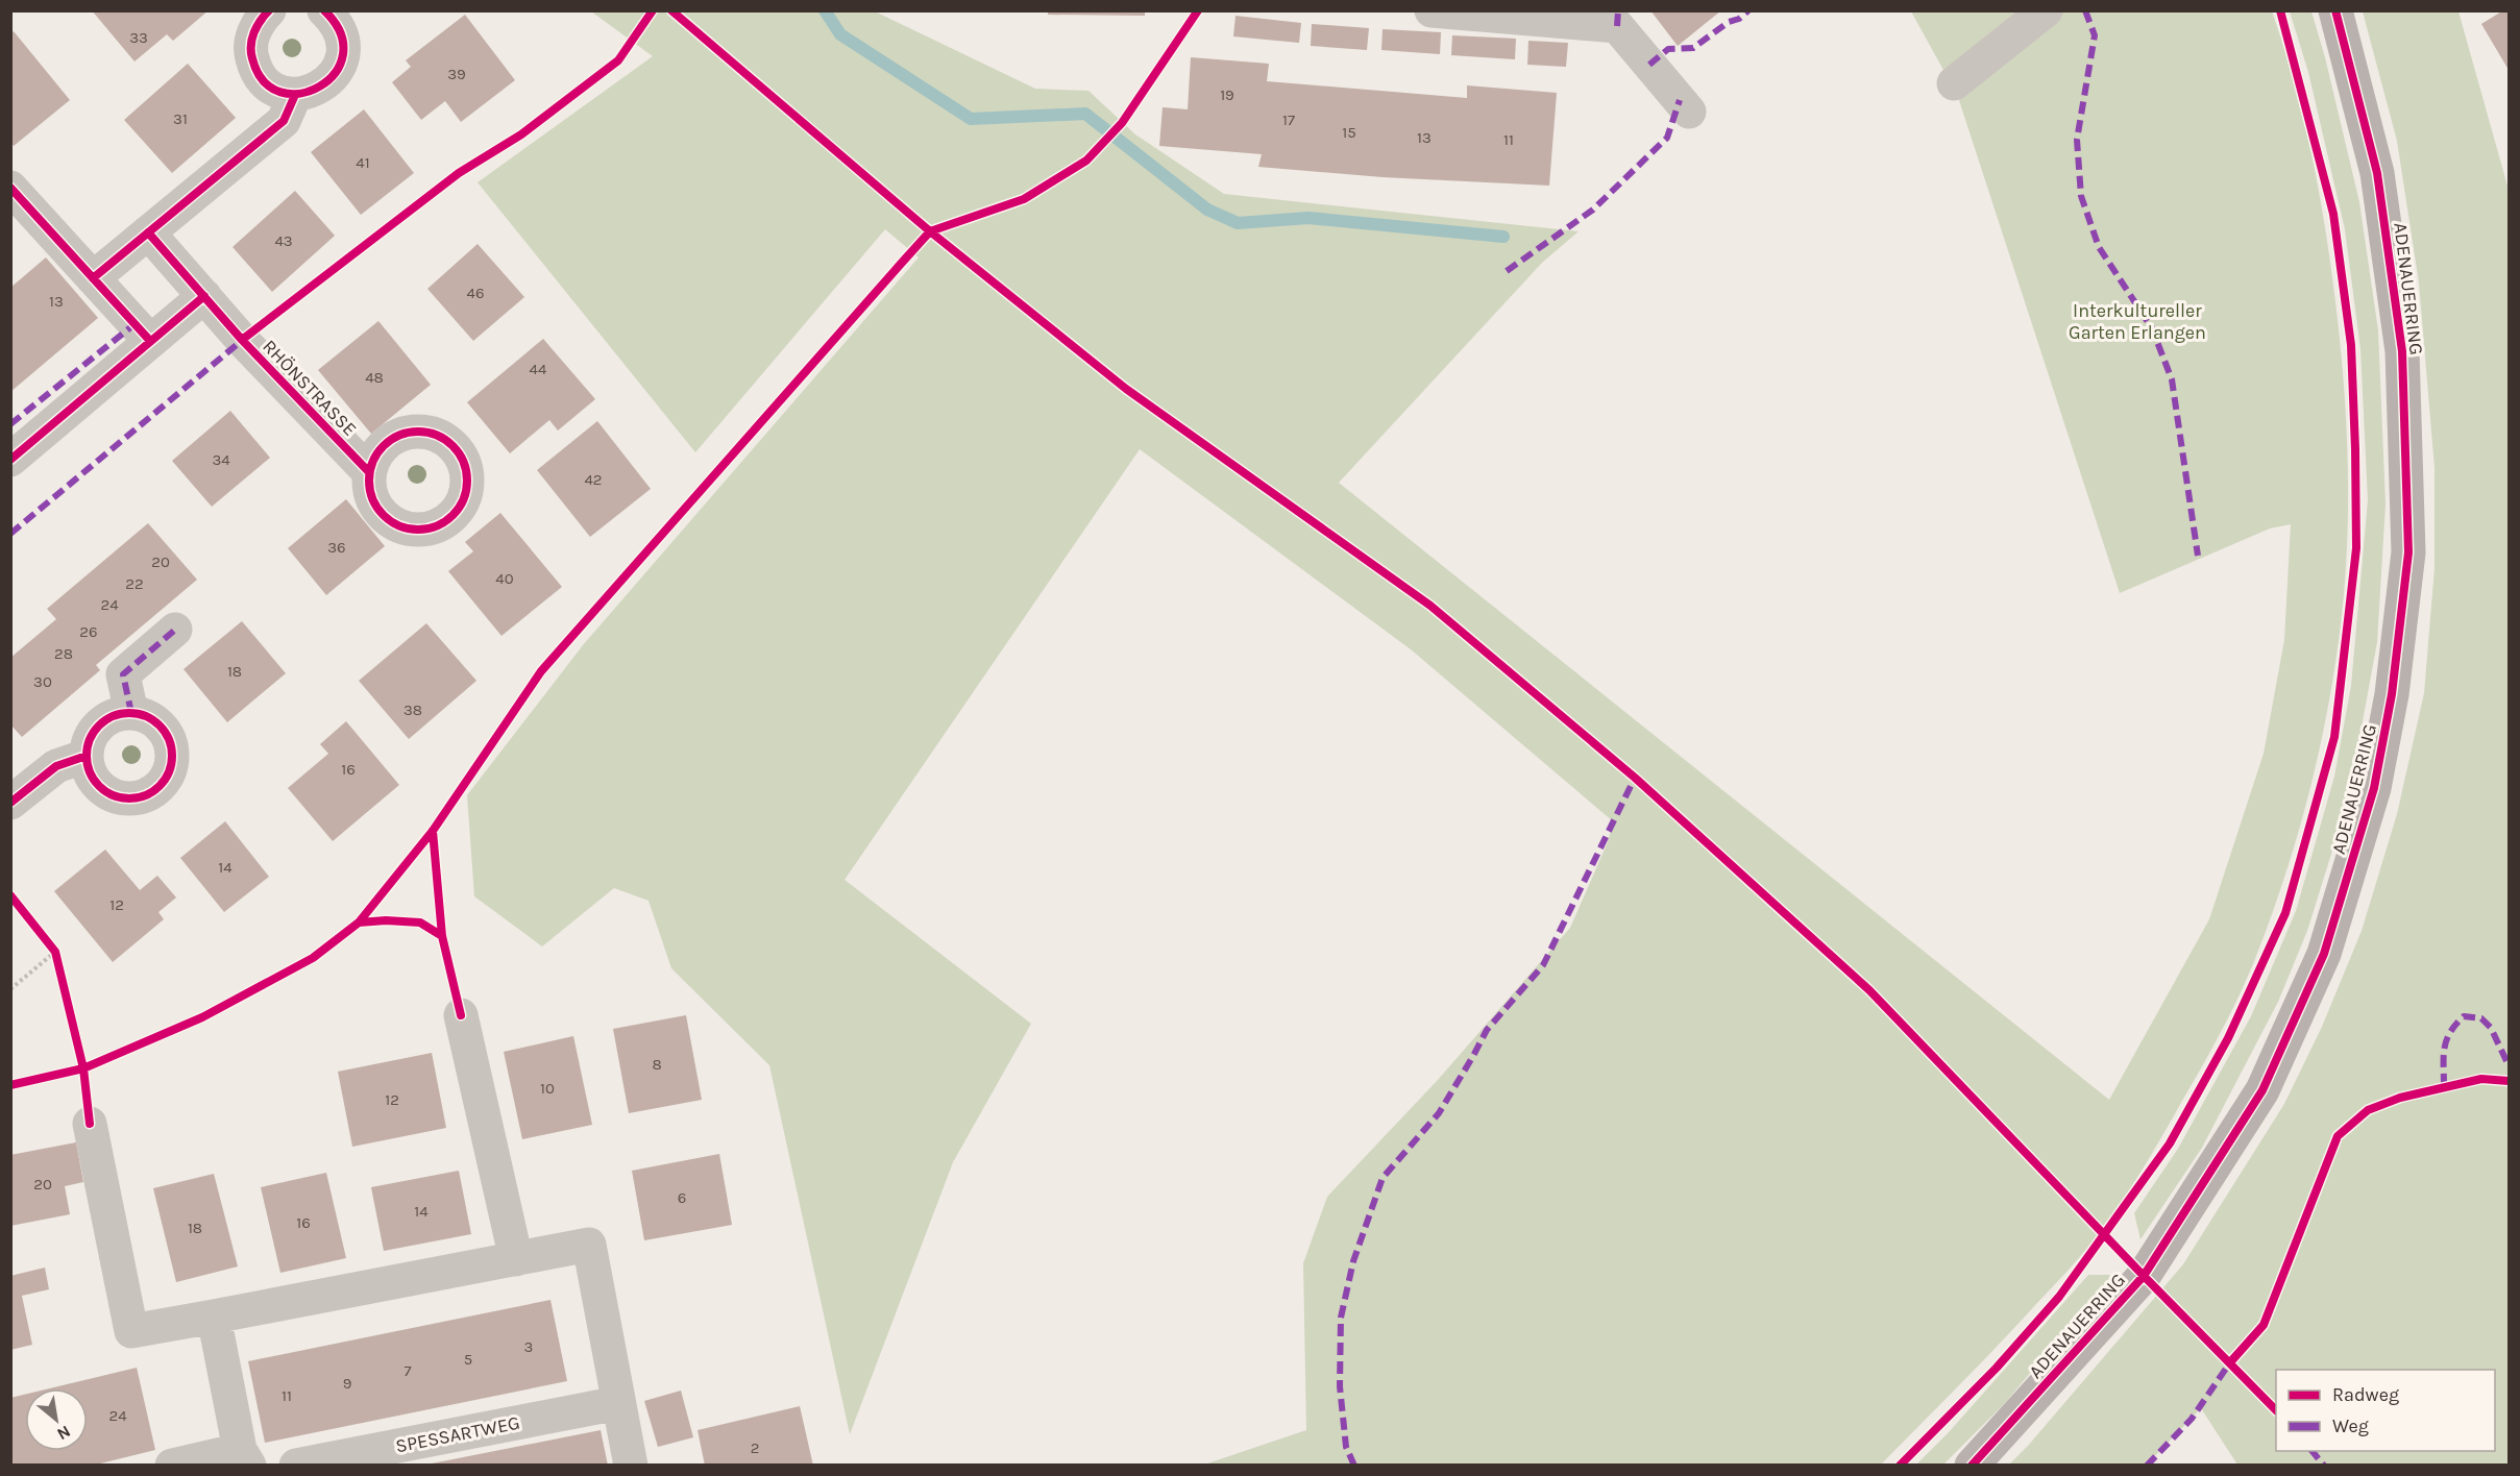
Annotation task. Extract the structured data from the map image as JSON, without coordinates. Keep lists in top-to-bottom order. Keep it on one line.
{"streets":{"main road":["ADENAUERRING"],"street":["RHÖNSTRASSE","SPESSARTWEG"]},"parks":["Interkultureller Garten Erlangen"],"house_numbers":["33","39","19","31","17","15","13","11","41","43","46","13","44","48","34","42","36","20","40","22","24","26","28","18","30","38","16","14","12","8","10","12","20","6","14","16","18","3","5","7","9","11","24","2"],"legend":["Radweg","Weg"],"north":"bottom right"}
